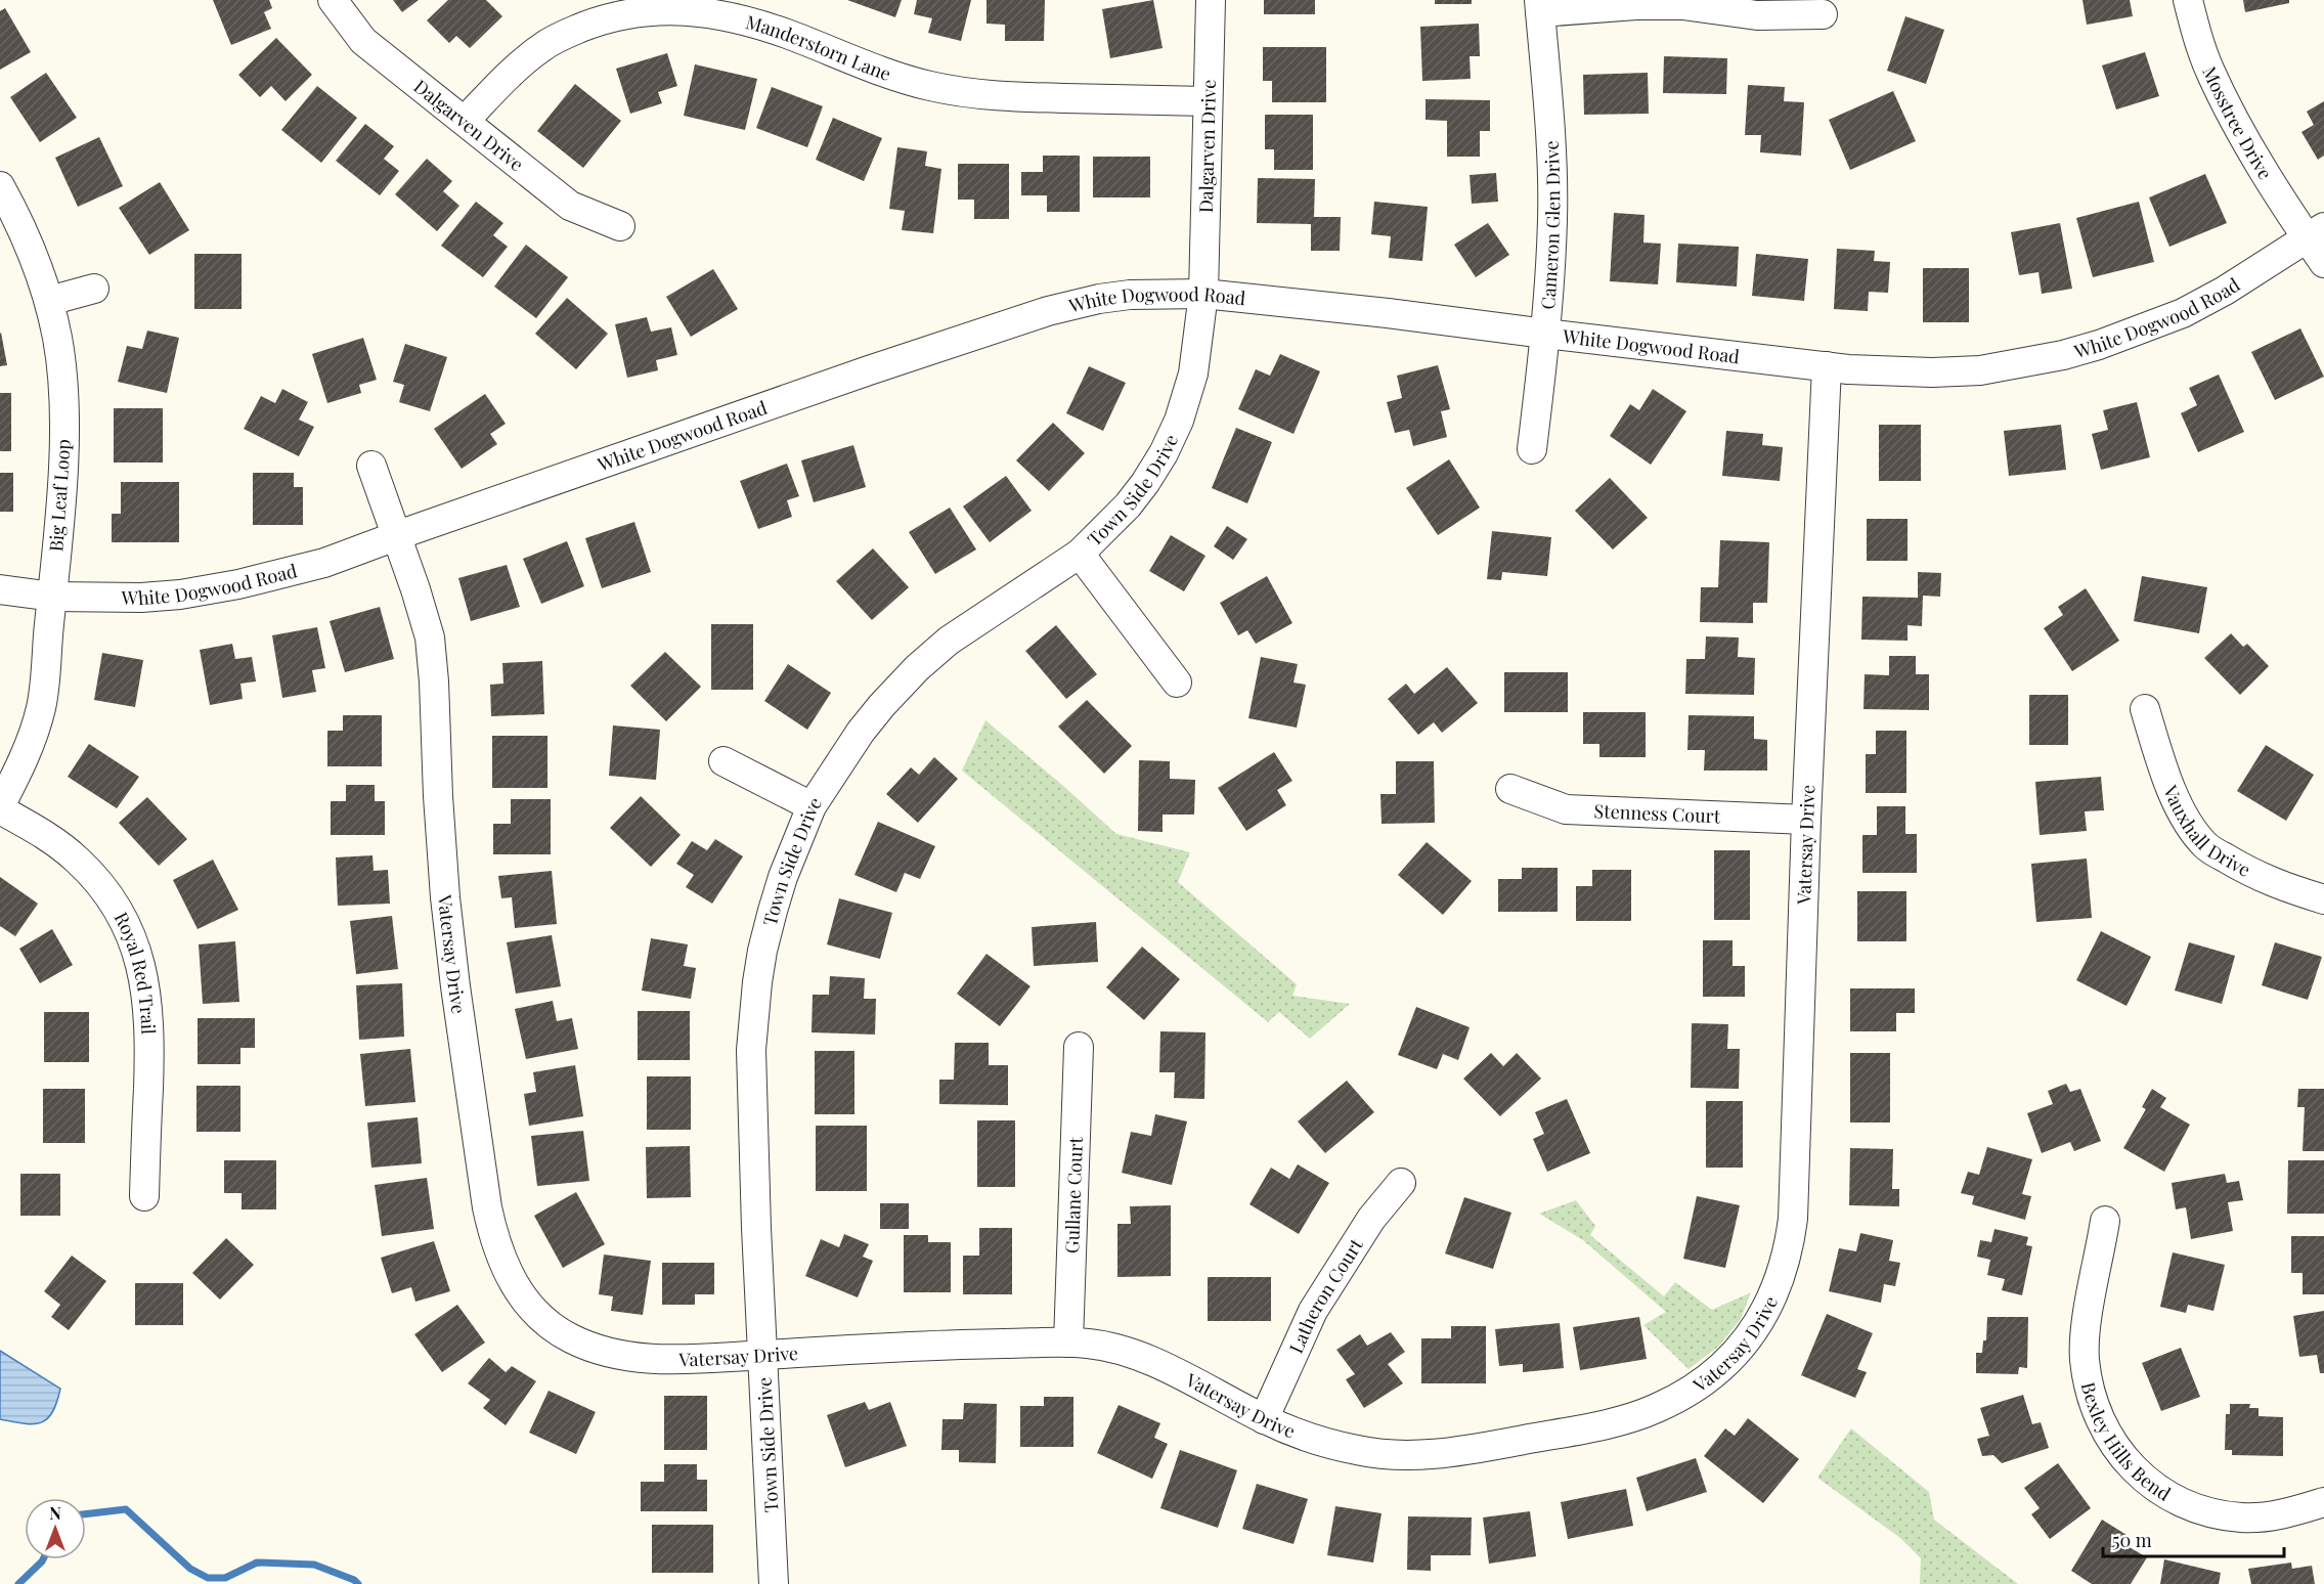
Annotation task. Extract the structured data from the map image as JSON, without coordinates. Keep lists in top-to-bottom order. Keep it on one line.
{"streets":{"street":["Manderstorn Lane","Mosstree Drive","Dalgarven Drive","Cameron Glen Drive","White Dogwood Road","Town Side Drive","Big Leaf Loop","Stenness Court","Vauxhall Drive","Vatersay Drive","Royal Red Trail","Gullane Court","Latheron Court","Bexley Hills Bend"]},"crossings":[["Manderstorn Lane","Dalgarven Drive"],["Mosstree Drive","White Dogwood Road"],["Dalgarven Drive","White Dogwood Road"],["Dalgarven Drive","Town Side Drive"],["Cameron Glen Drive","White Dogwood Road"],["White Dogwood Road","Town Side Drive"],["White Dogwood Road","Big Leaf Loop"],["White Dogwood Road","Vatersay Drive"],["Town Side Drive","Vatersay Drive"],["Big Leaf Loop","Royal Red Trail"],["Stenness Court","Vatersay Drive"],["Vatersay Drive","Gullane Court"],["Vatersay Drive","Latheron Court"]],"scale_bar":"50 m","north":"top"}
